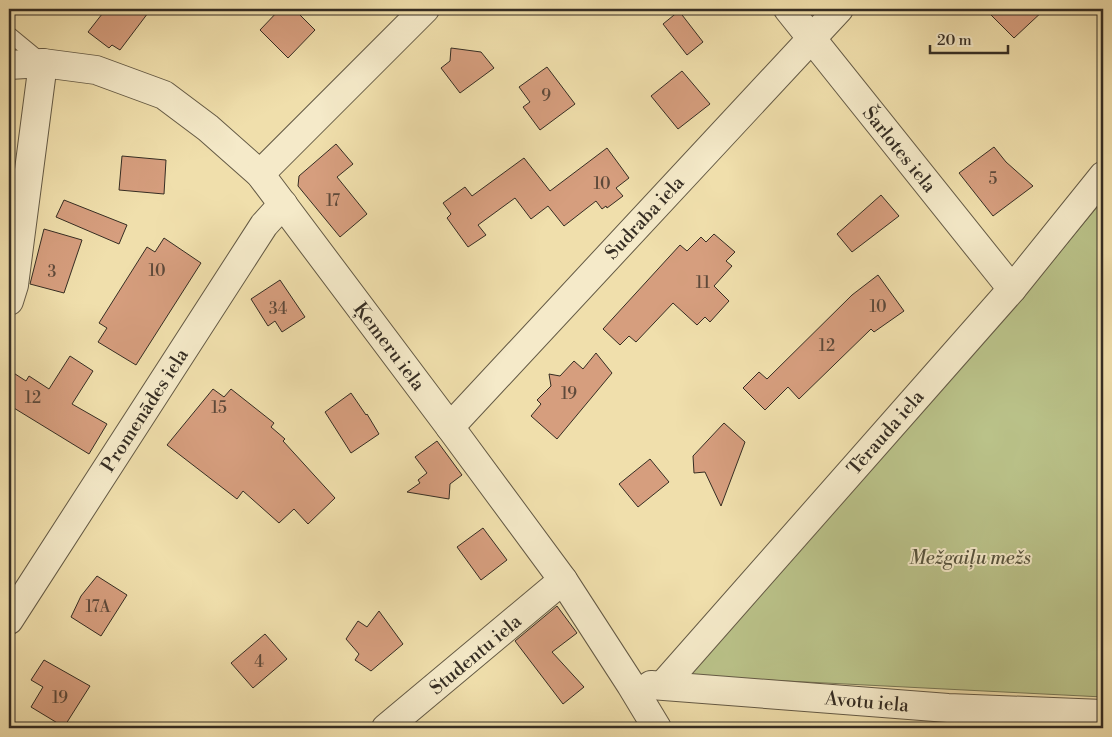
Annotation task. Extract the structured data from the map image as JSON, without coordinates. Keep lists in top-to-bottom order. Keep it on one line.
{"streets":{"street":["Šarlotes iela","Sudraba iela","Ķemeru iela","Promenādes iela","Tērauda iela","Studentu iela","Avotu iela"]},"crossings":[["Šarlotes iela","Sudraba iela"],["Šarlotes iela","Tērauda iela"],["Sudraba iela","Ķemeru iela"],["Ķemeru iela","Promenādes iela"],["Ķemeru iela","Studentu iela"],["Ķemeru iela","Avotu iela"],["Tērauda iela","Avotu iela"]],"parks":["Mežgaiļu mežs"],"house_numbers":["9","5","10","17","10","3","11","10","34","12","19","12","15","17A","4","19"],"scale_bar":"20 m"}
